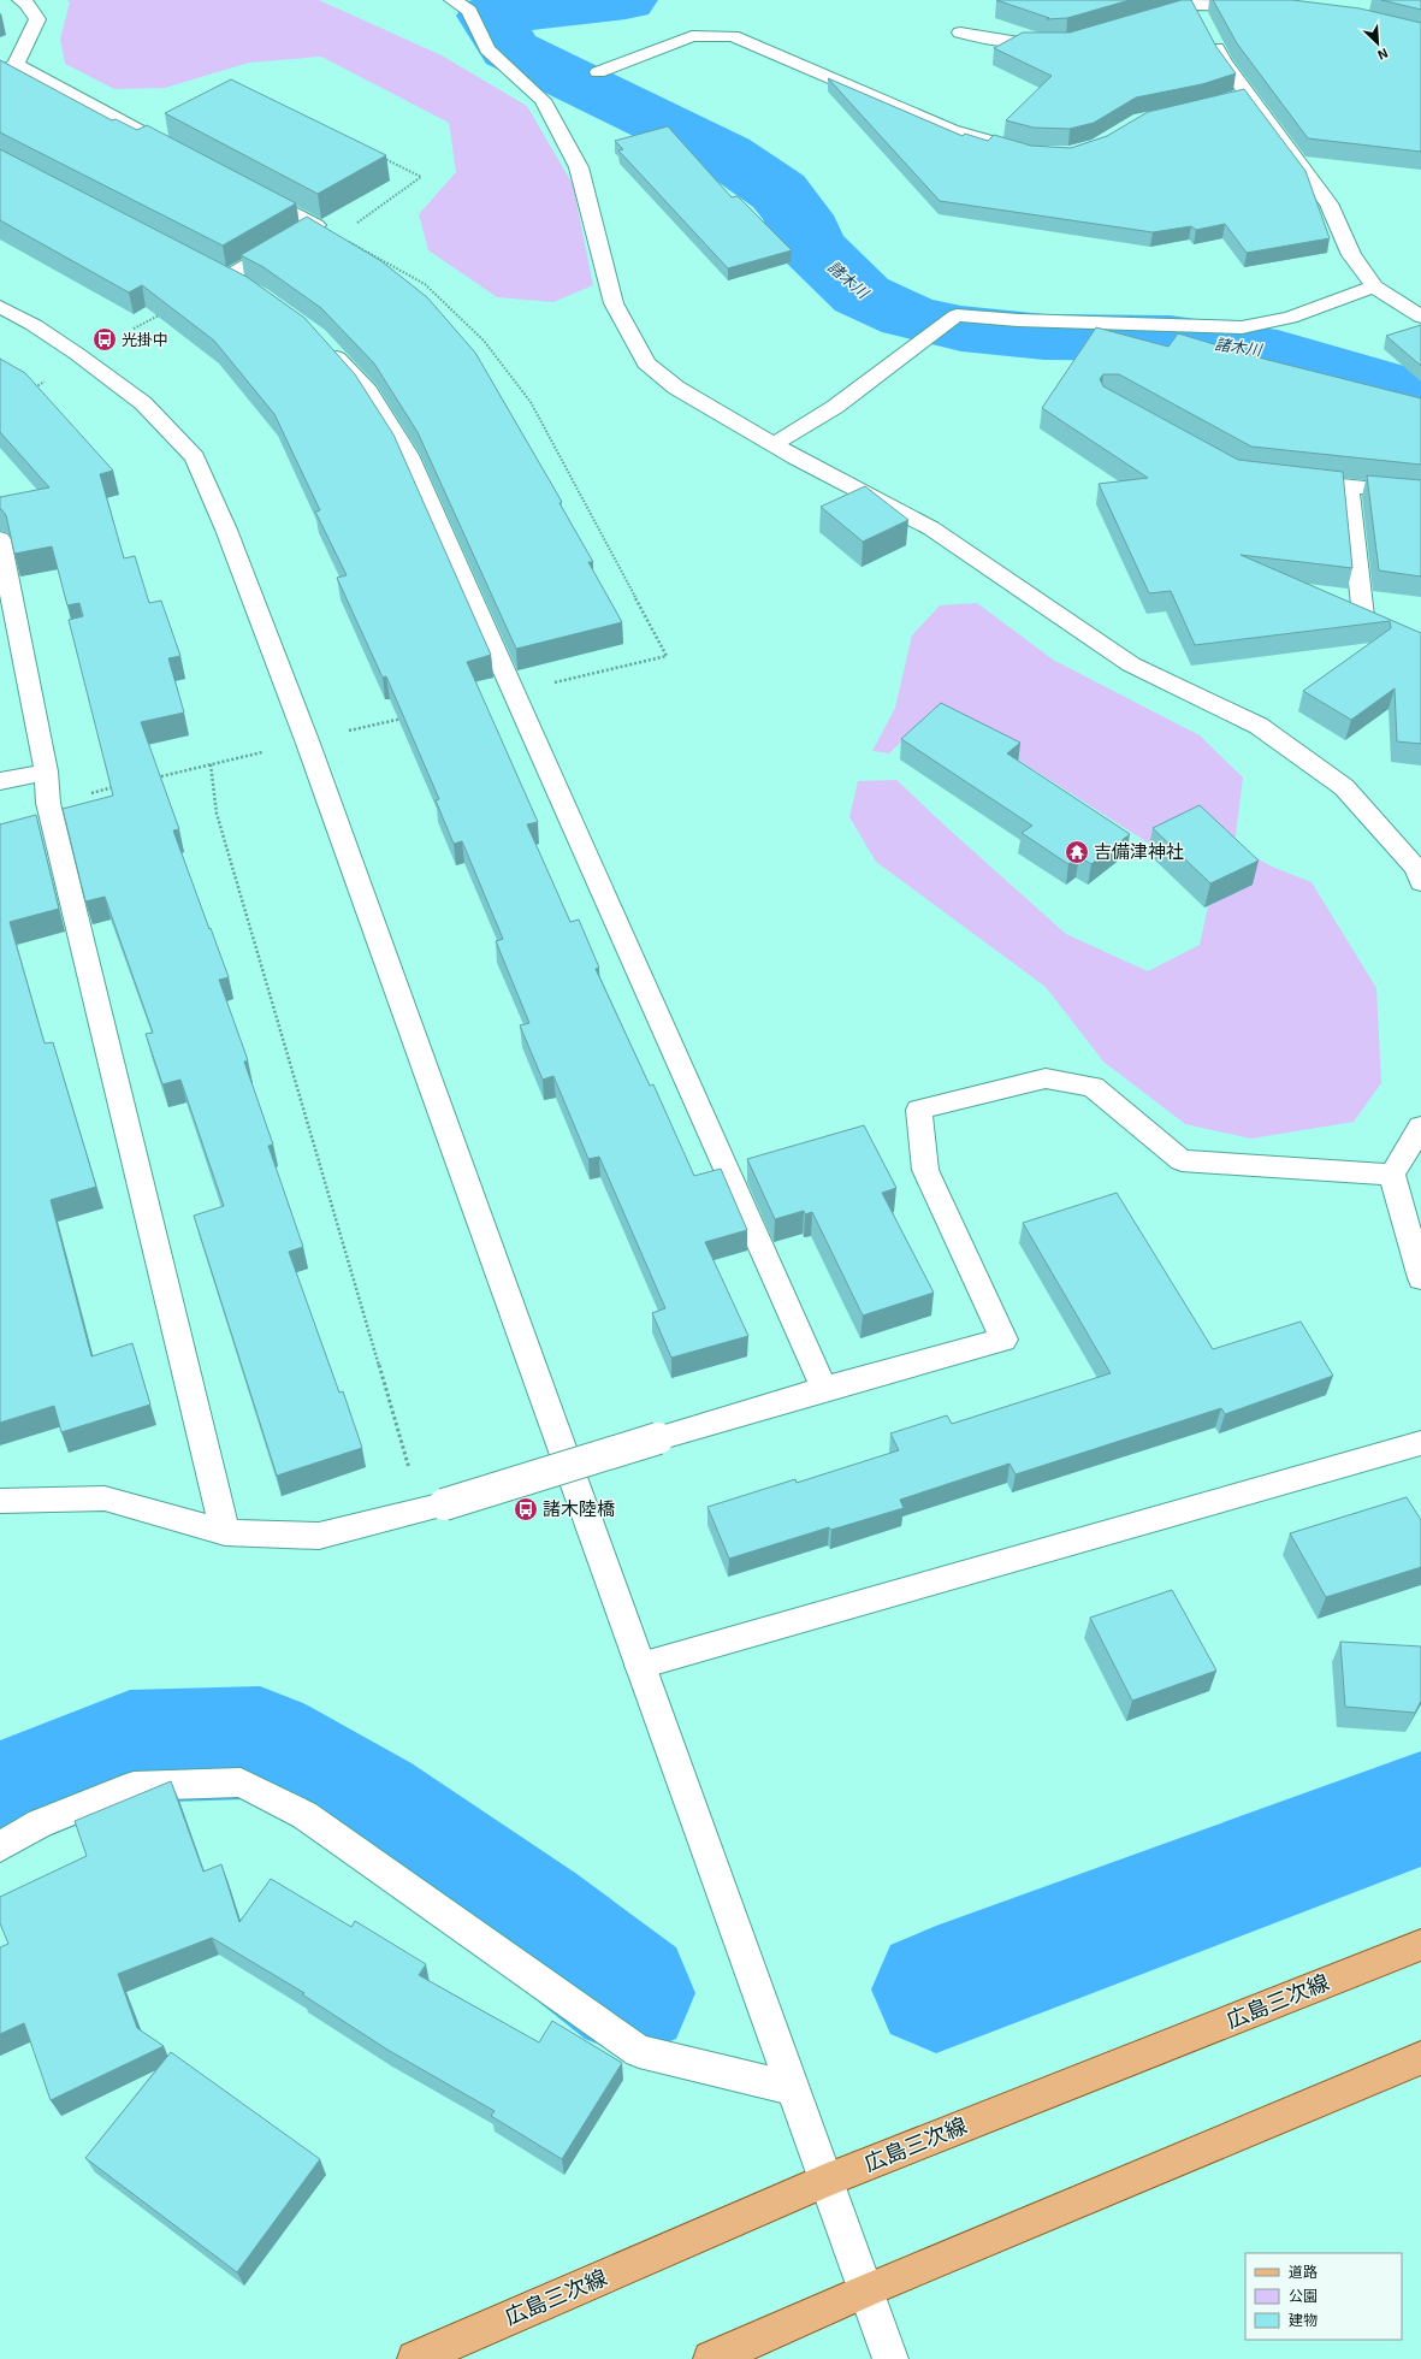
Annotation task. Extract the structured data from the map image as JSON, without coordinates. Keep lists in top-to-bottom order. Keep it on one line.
{"streets":{"main road":["広島三次線"]},"water":["諸木川"],"places":{"bus stop":["光掛中","諸木陸橋"],"temple":["吉備津神社"]},"legend":["道路","公園","建物"],"north":"bottom right"}
